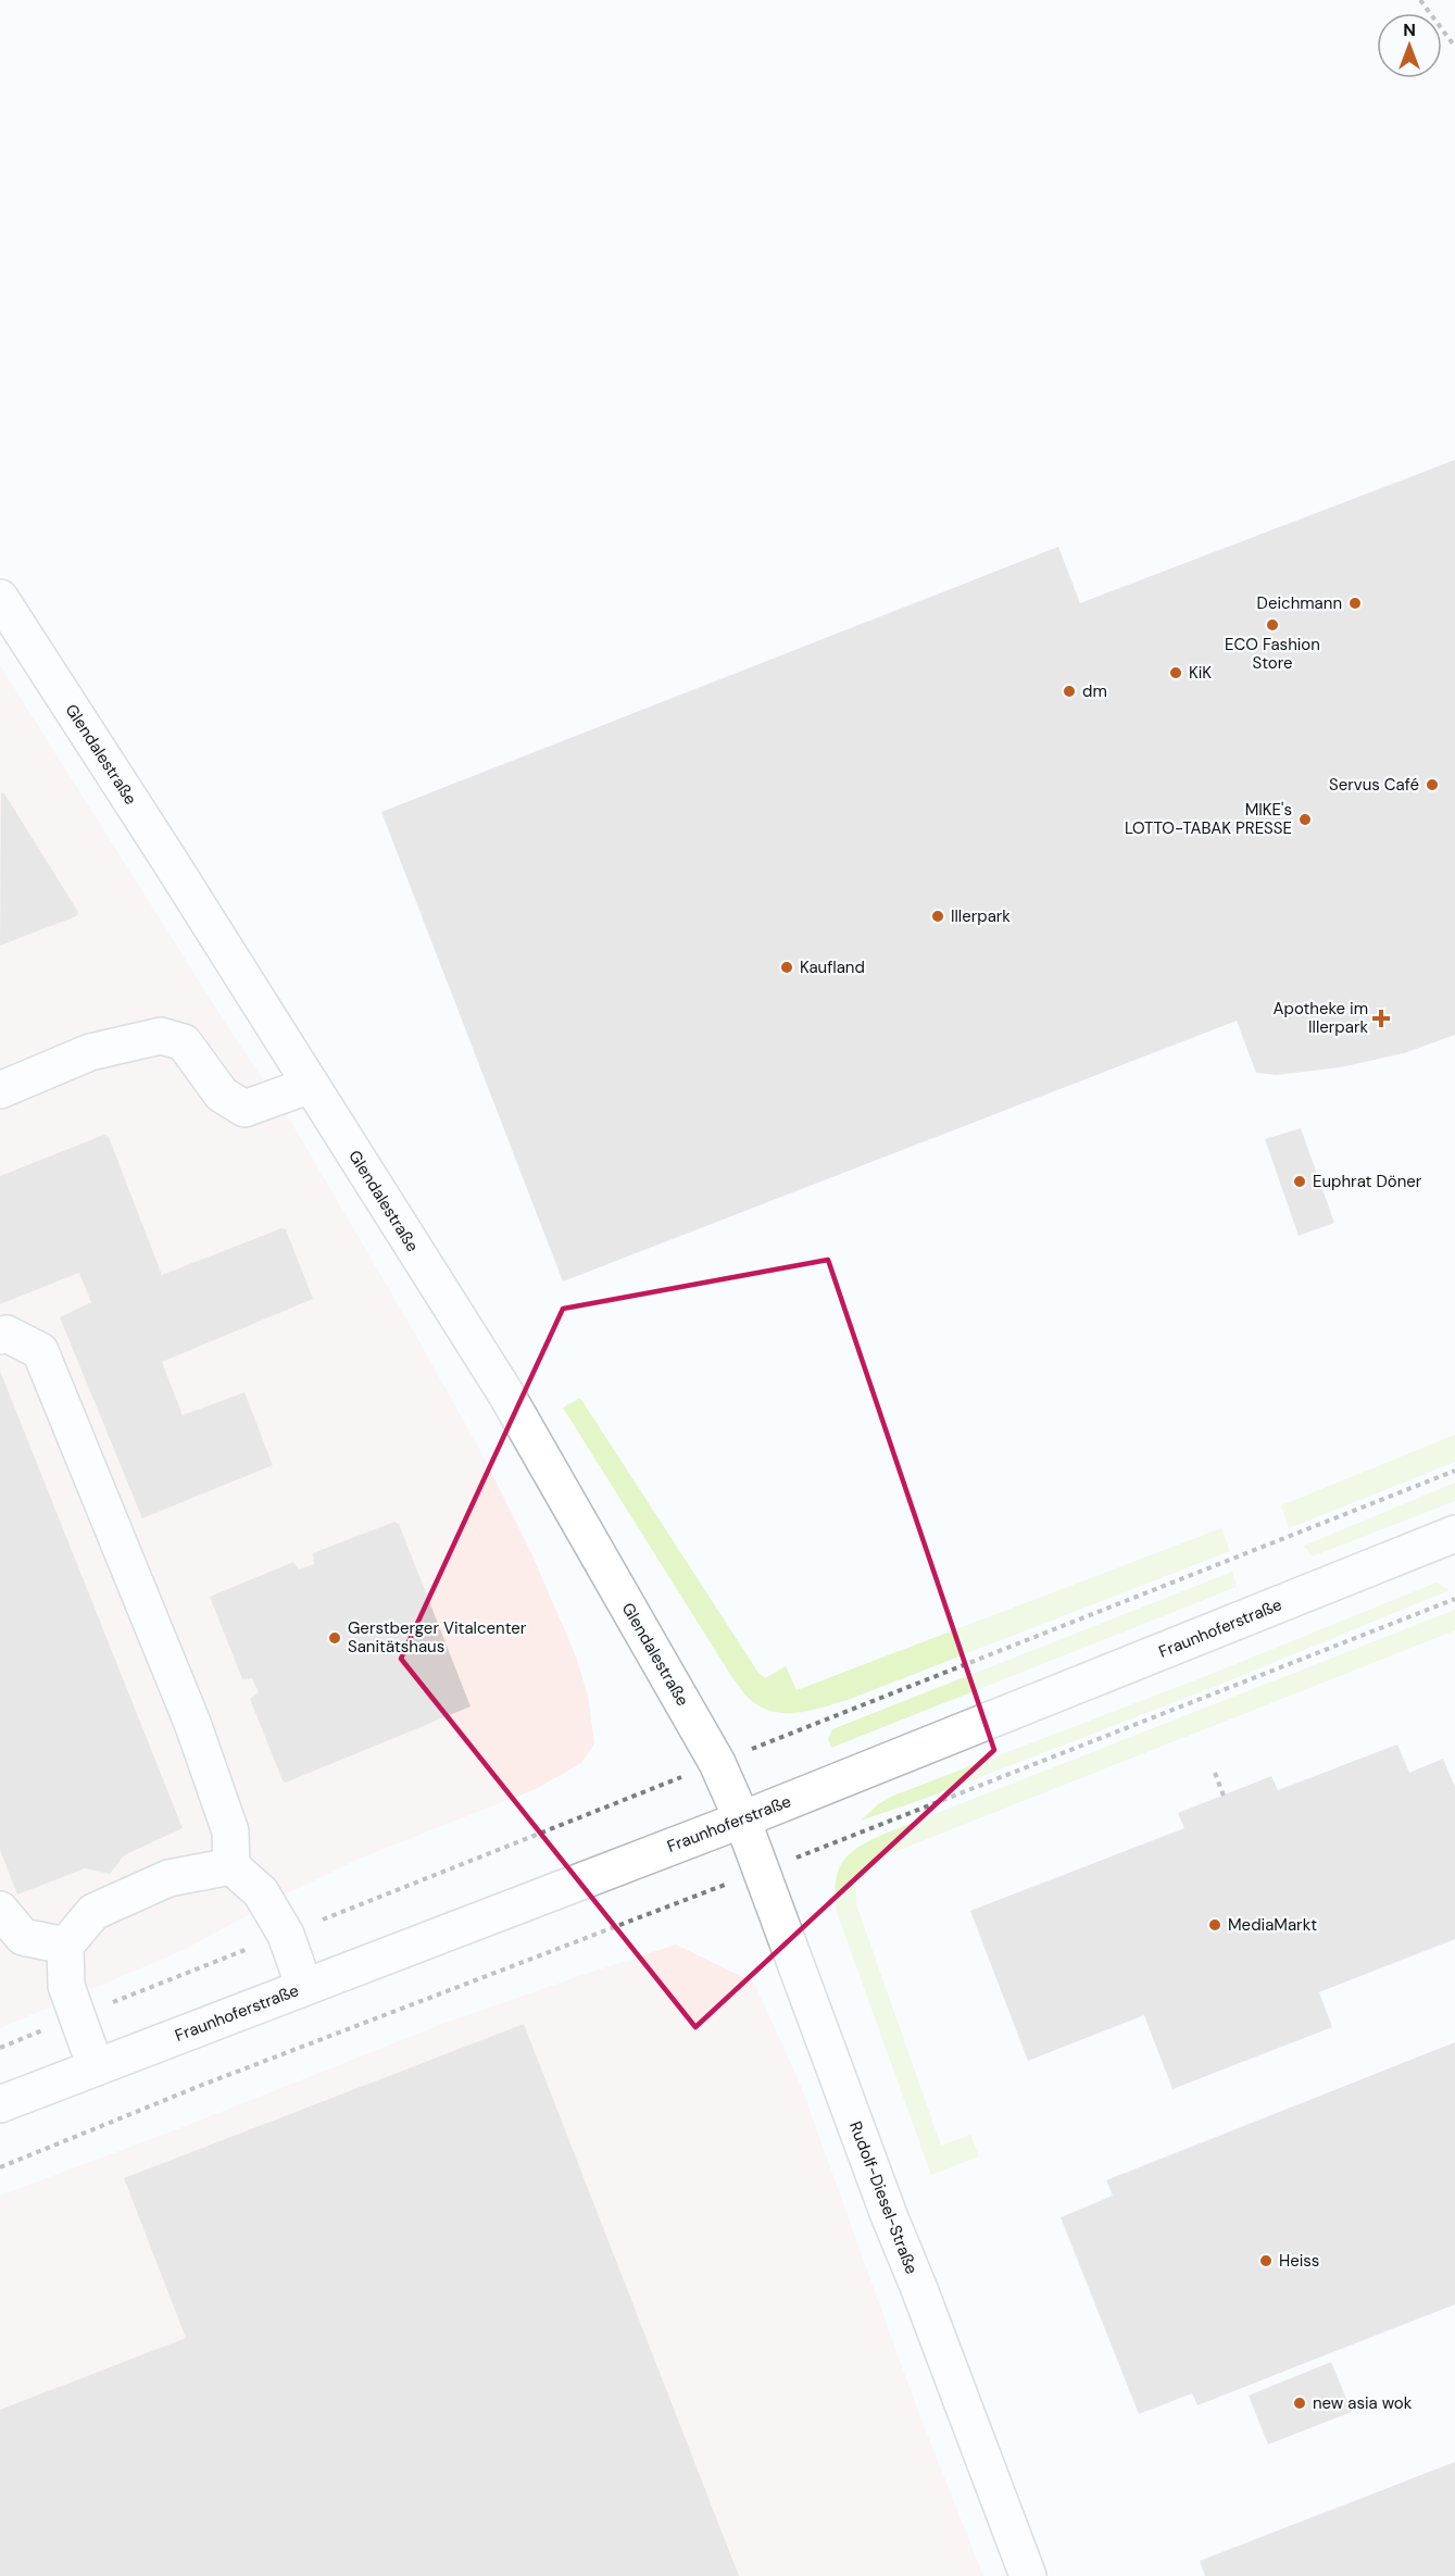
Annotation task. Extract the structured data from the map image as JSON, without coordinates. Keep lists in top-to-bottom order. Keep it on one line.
{"streets":{"street":["Glendalestraße","Fraunhoferstraße","Rudolf-Diesel-Straße"]},"crossings":[["Glendalestraße","Fraunhoferstraße"],["Glendalestraße","Rudolf-Diesel-Straße"],["Fraunhoferstraße","Rudolf-Diesel-Straße"]],"places":{"other":["Deichmann","ECO Fashion Store","KiK","dm","Servus Café","MIKE's LOTTO-TABAK PRESSE","Illerpark","Kaufland","Euphrat Döner","Gerstberger Vitalcenter Sanitätshaus","MediaMarkt","Heiss","new asia wok"],"health":["Apotheke im Illerpark"]},"north":"top"}
